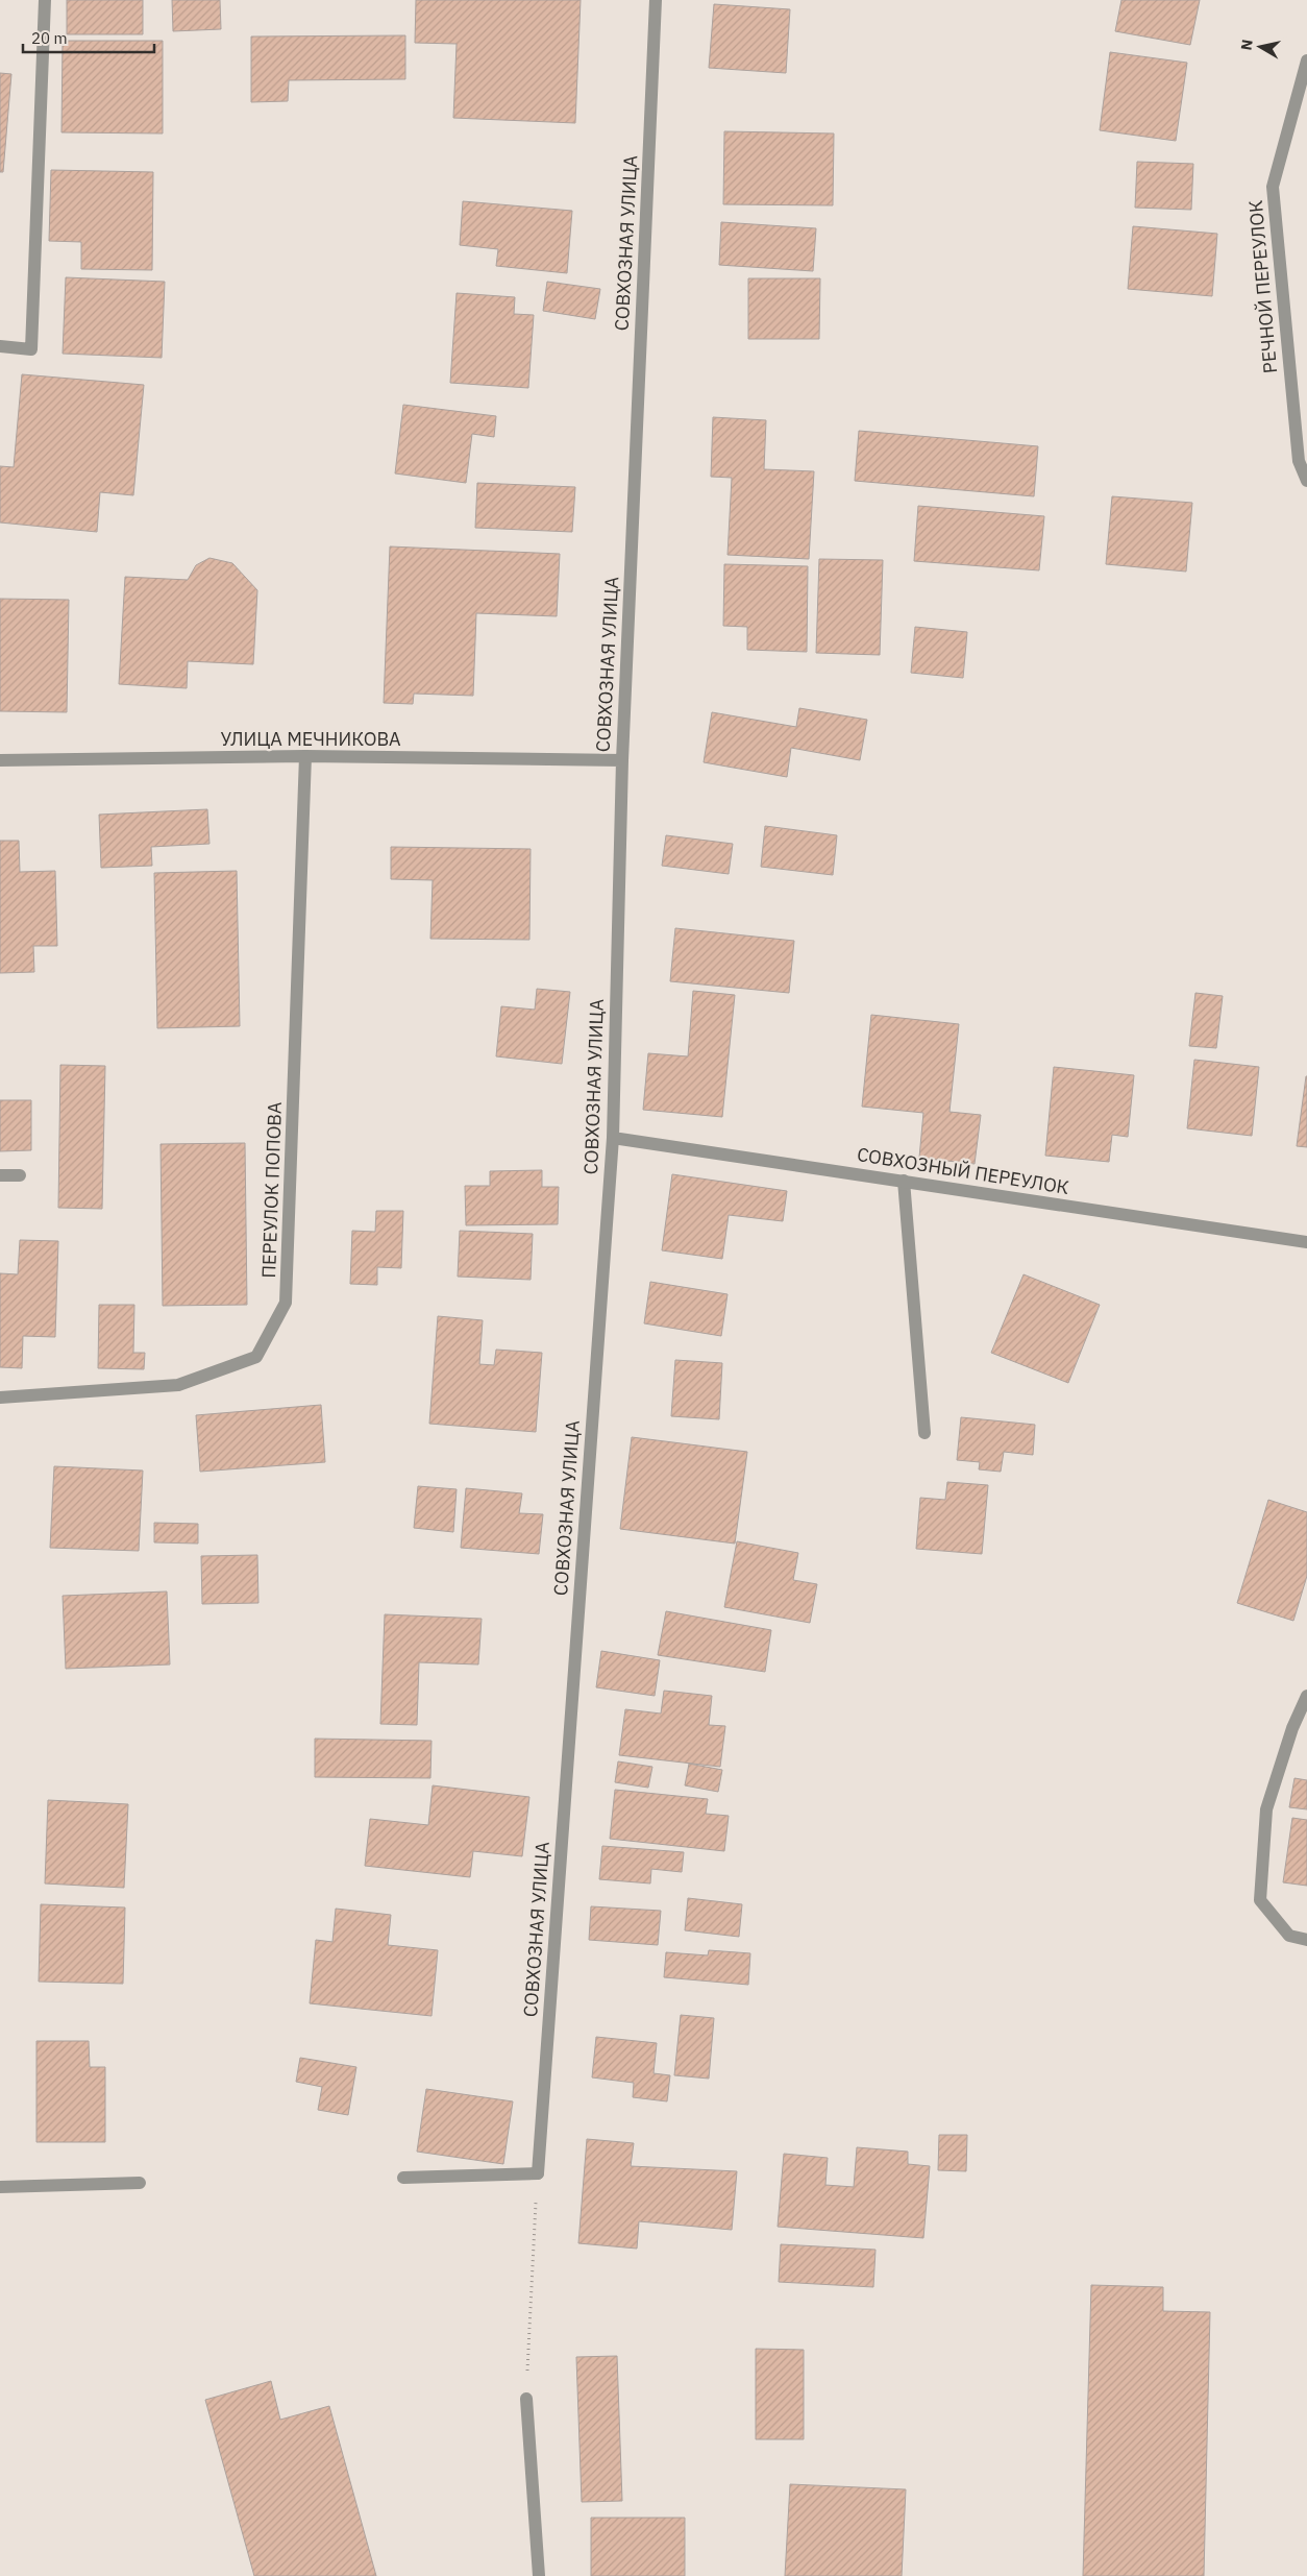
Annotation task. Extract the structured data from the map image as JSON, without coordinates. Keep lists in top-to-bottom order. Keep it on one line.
{"streets":{"street":["СОВХОЗНАЯ УЛИЦА","РЕЧНОЙ ПЕРЕУЛОК","УЛИЦА МЕЧНИКОВА","СОВХОЗНЫЙ ПЕРЕУЛОК","ПЕРЕУЛОК ПОПОВА"]},"crossings":[["СОВХОЗНАЯ УЛИЦА","УЛИЦА МЕЧНИКОВА"],["СОВХОЗНАЯ УЛИЦА","СОВХОЗНЫЙ ПЕРЕУЛОК"],["УЛИЦА МЕЧНИКОВА","ПЕРЕУЛОК ПОПОВА"]],"scale_bar":"20 m","north":"left"}
